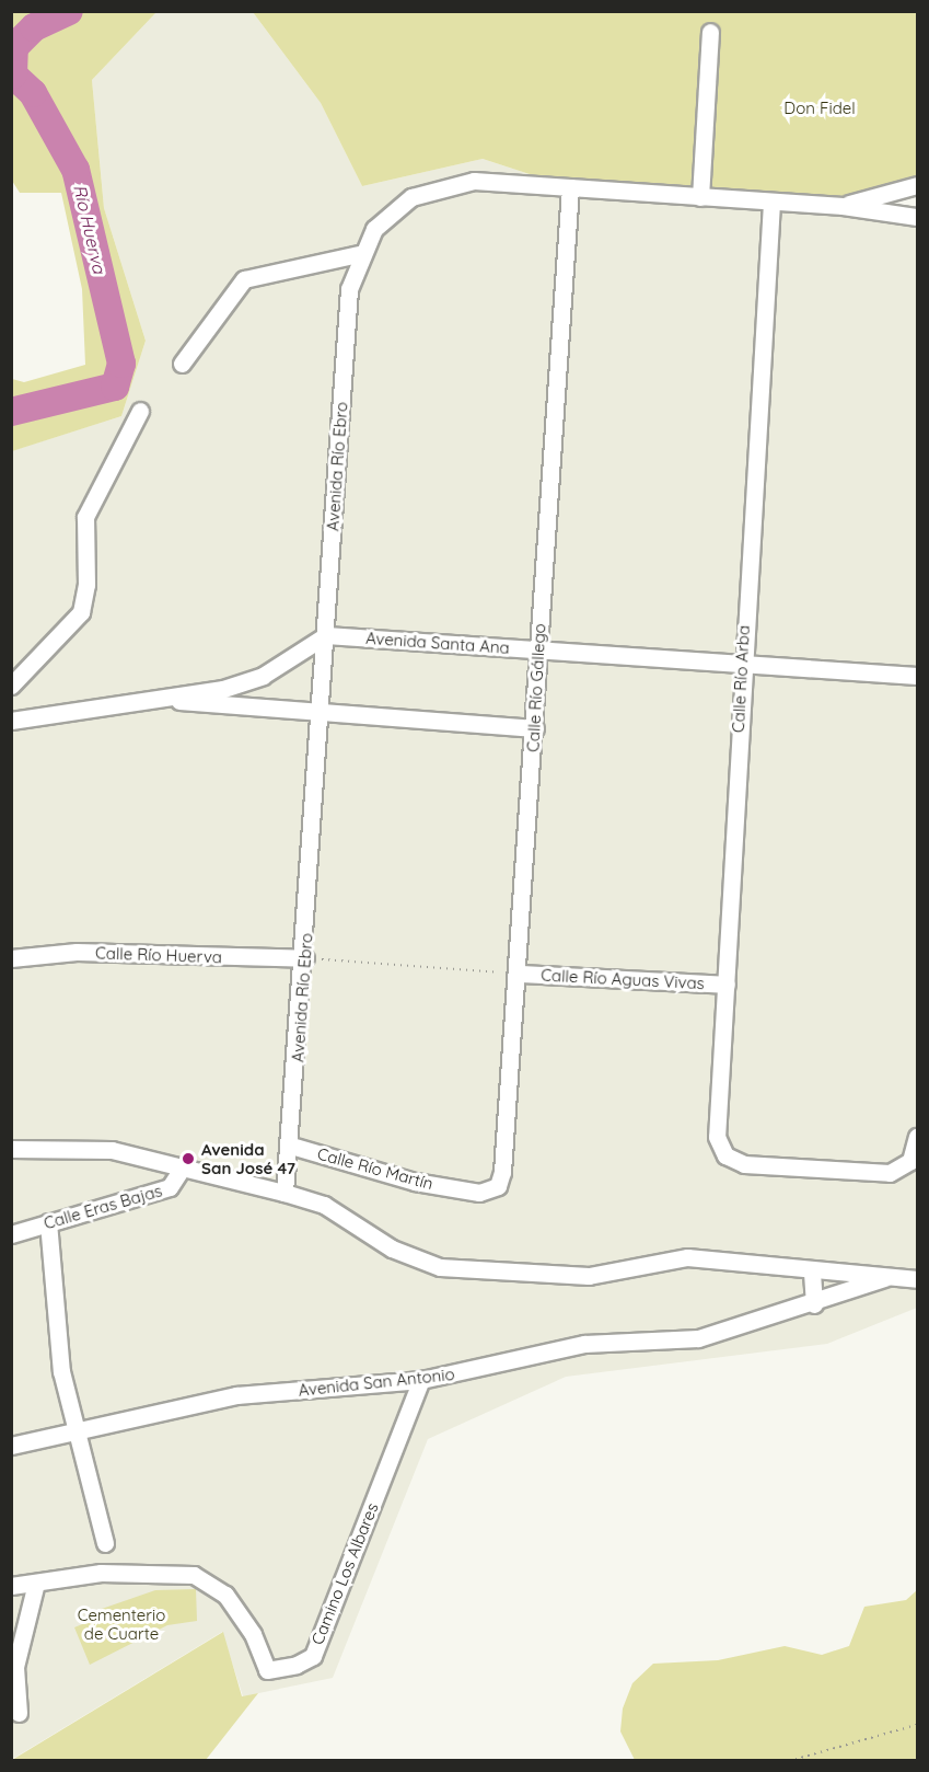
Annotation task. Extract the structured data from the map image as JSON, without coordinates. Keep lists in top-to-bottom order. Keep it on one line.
{"streets":{"street":["Avenida Río Ebro","Avenida Santa Ana","Calle Río Arba","Calle Río Gállego","Calle Río Huerva","Calle Río Aguas Vivas","Calle Río Martín","Calle Eras Bajas","Avenida San Antonio","Camino Los Albares"]},"crossings":[["Avenida Río Ebro","Avenida Santa Ana"],["Avenida Río Ebro","Calle Río Arba"],["Avenida Río Ebro","Calle Río Gállego"],["Avenida Río Ebro","Calle Río Huerva"],["Avenida Río Ebro","Calle Río Martín"],["Avenida Santa Ana","Calle Río Arba"],["Avenida Santa Ana","Calle Río Gállego"],["Calle Río Arba","Calle Río Aguas Vivas"],["Calle Río Gállego","Calle Río Aguas Vivas"],["Calle Río Gállego","Calle Río Martín"],["Avenida San Antonio","Camino Los Albares"]],"water":["Río Huerva"],"parks":["Don Fidel","Cementerio de Cuarte"],"places":["Avenida San José 47"]}
